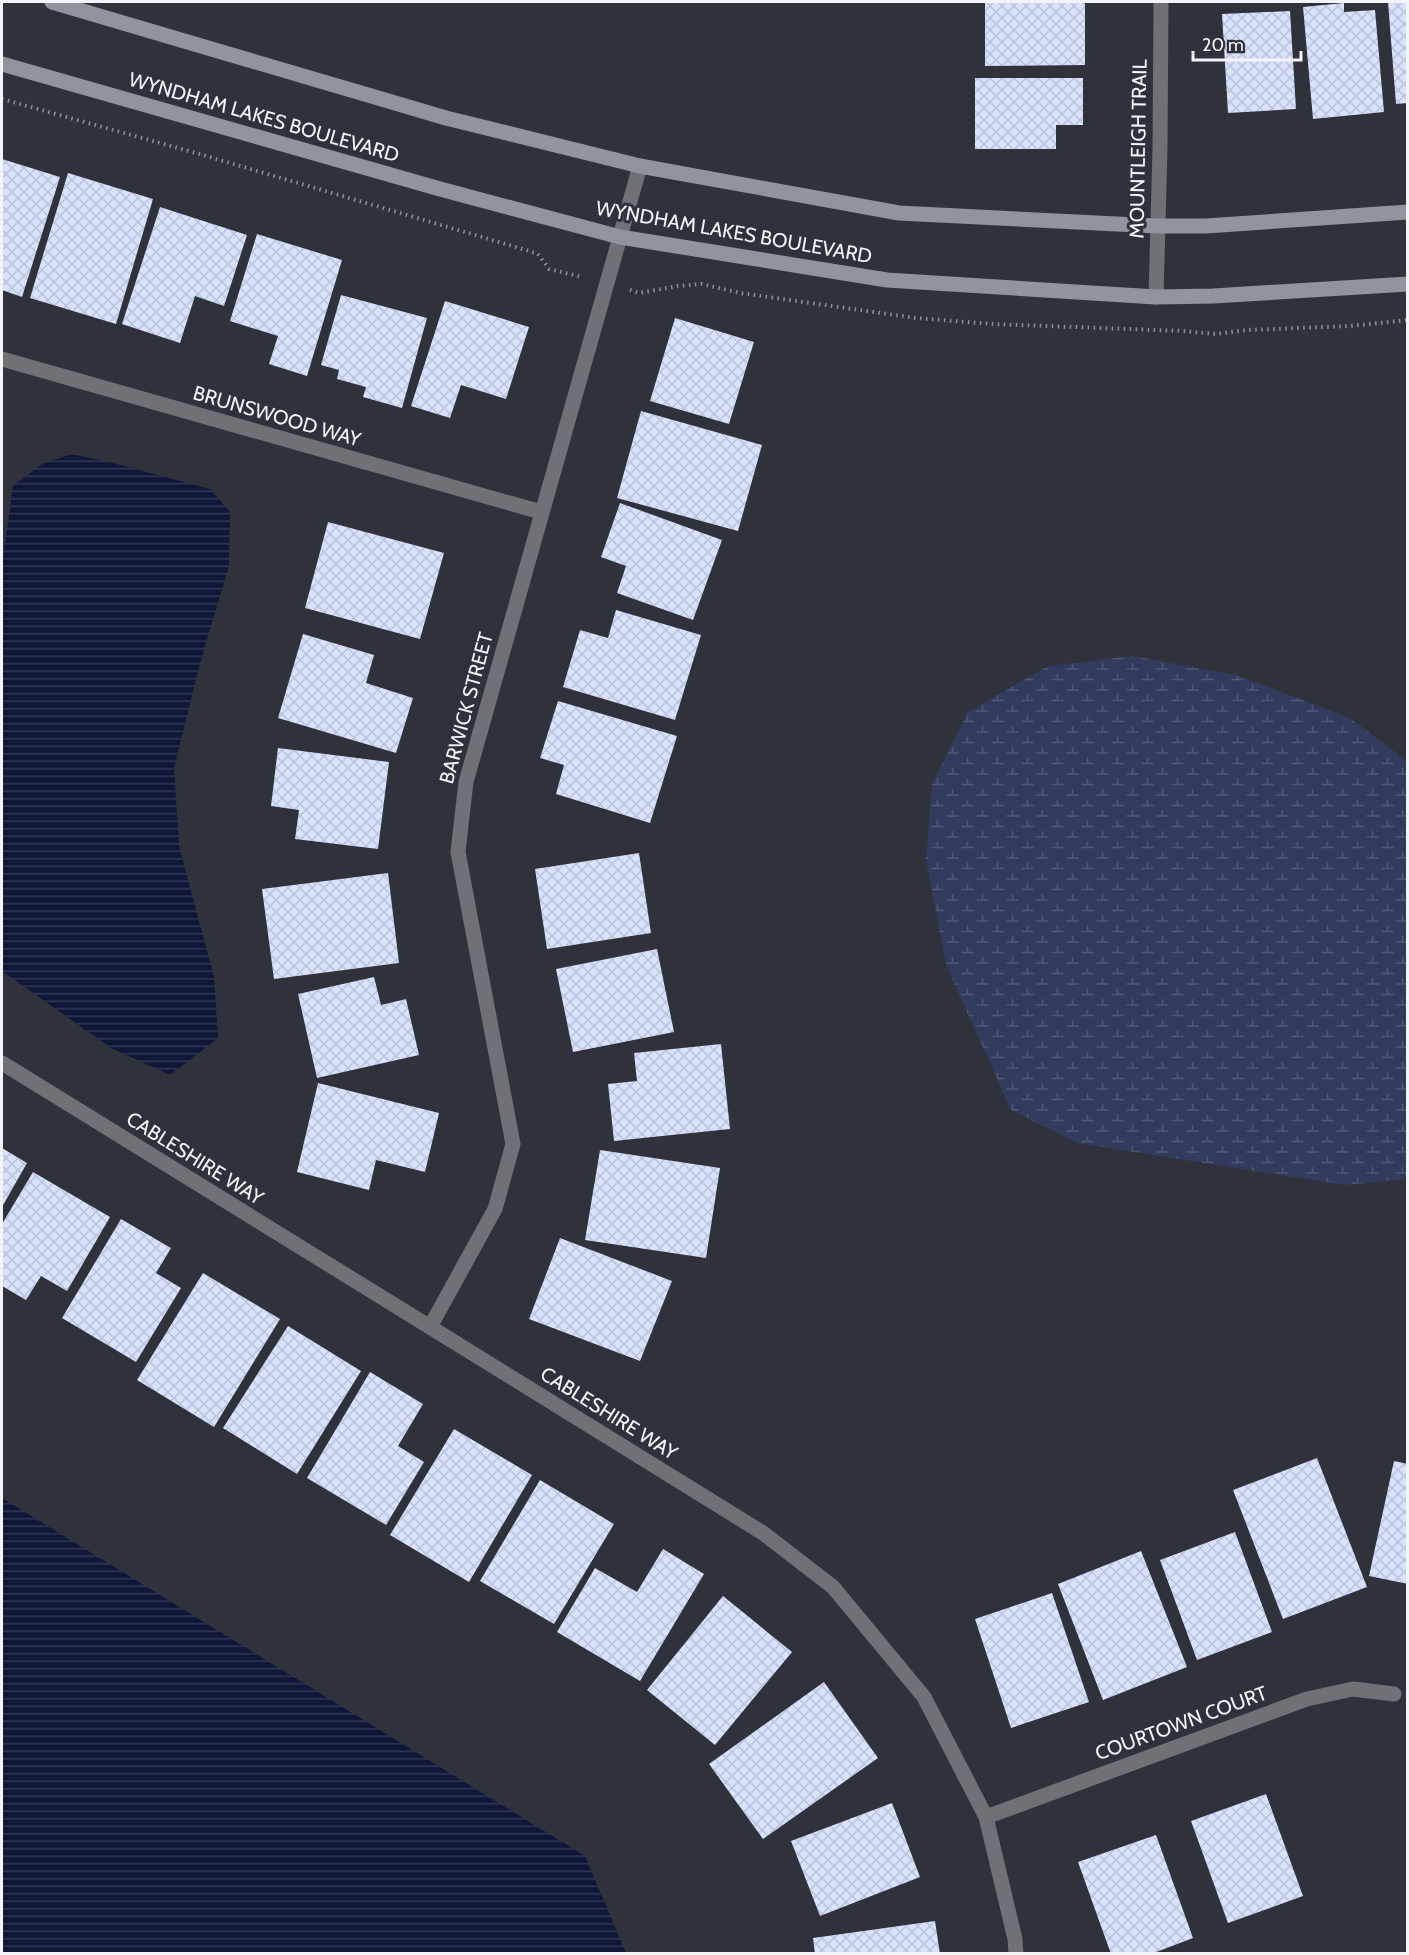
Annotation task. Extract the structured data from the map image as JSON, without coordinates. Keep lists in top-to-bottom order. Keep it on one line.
{"streets":{"street":["WYNDHAM LAKES BOULEVARD","MOUNTLEIGH TRAIL","BRUNSWOOD WAY","BARWICK STREET","CABLESHIRE WAY","COURTOWN COURT"]},"crossings":[["WYNDHAM LAKES BOULEVARD","MOUNTLEIGH TRAIL"],["WYNDHAM LAKES BOULEVARD","BARWICK STREET"],["BRUNSWOOD WAY","BARWICK STREET"],["BARWICK STREET","CABLESHIRE WAY"],["CABLESHIRE WAY","COURTOWN COURT"]],"scale_bar":"20 m"}
